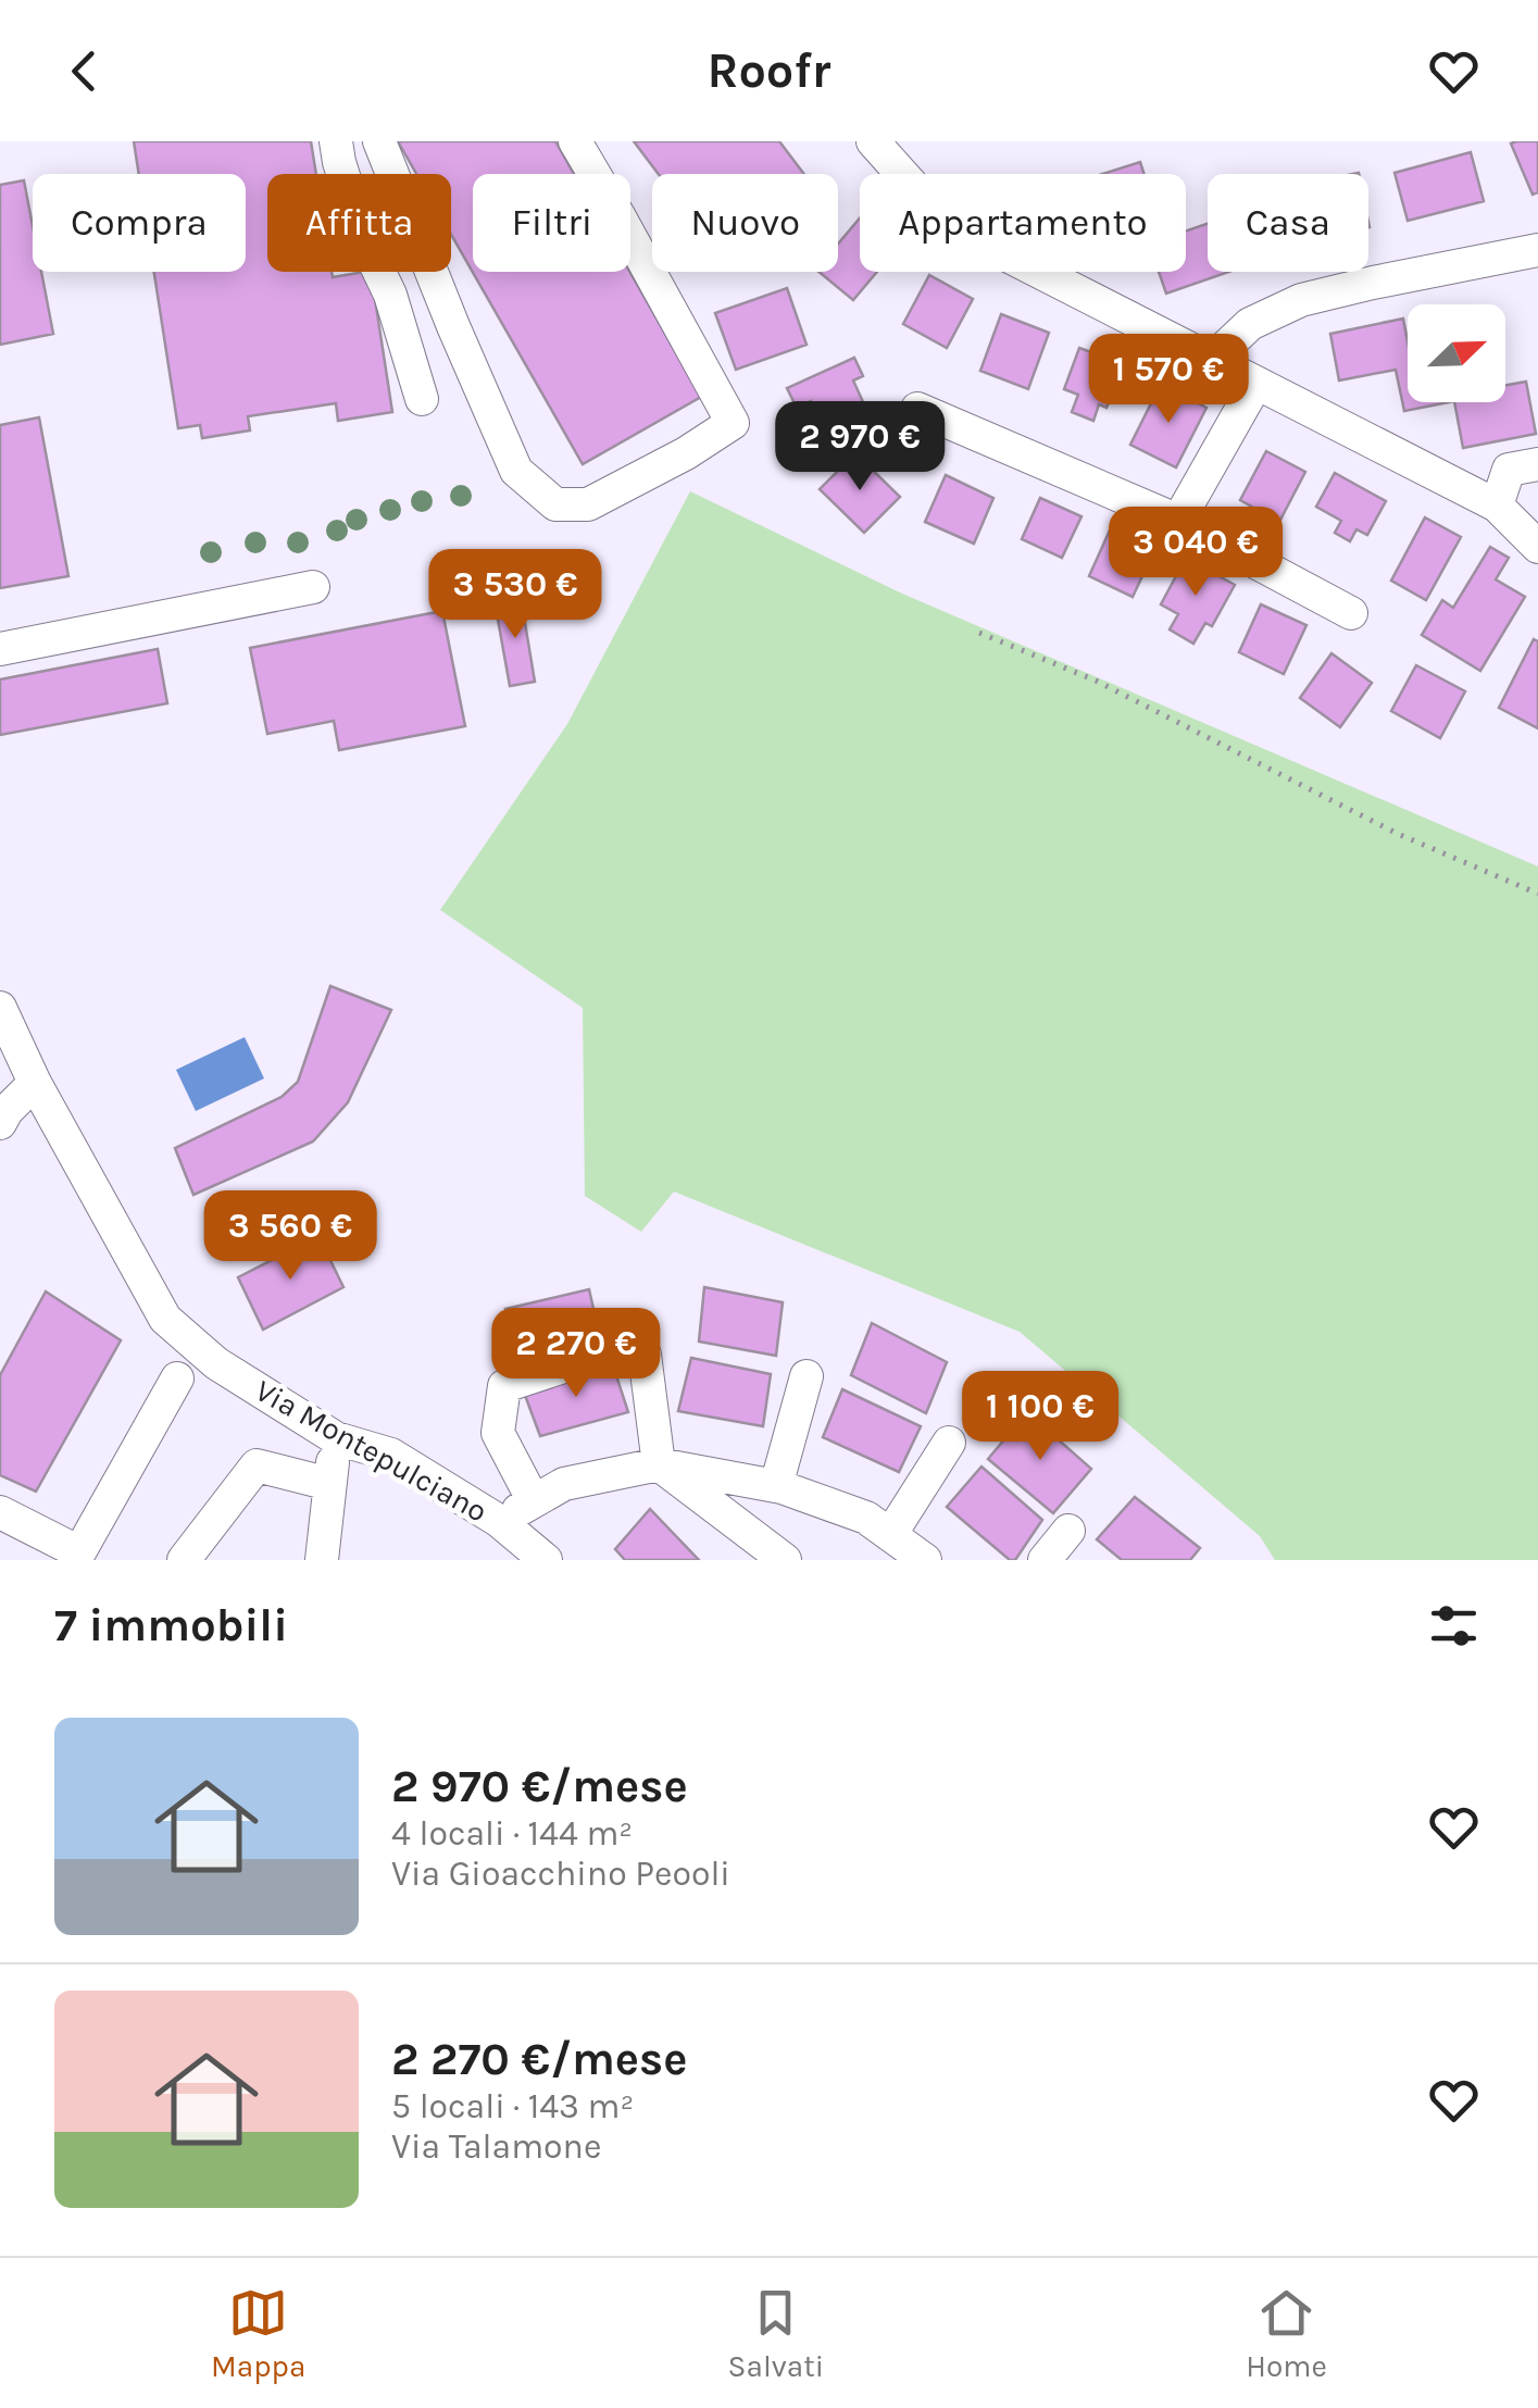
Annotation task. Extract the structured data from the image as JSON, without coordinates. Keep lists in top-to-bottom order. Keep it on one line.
{"streets":{"street":["Via Montepulciano"]},"north":"top right","page":{"header":"Roofr","chip":["Compra","Affitta","Filtri","Nuovo","Appartamento","Casa"],"price":["1 570 €","2 970 €","3 040 €","3 530 €","3 560 €","2 270 €","1 100 €"],"heading":"7 immobili","list":[{"name":"2 970 €/mese","note":"4 locali · 144 m² · Via Gioacchino Peooli"},{"name":"2 270 €/mese","note":"5 locali · 143 m² · Via Talamone"}],"tabs":["Mappa","Salvati","Home"]}}
